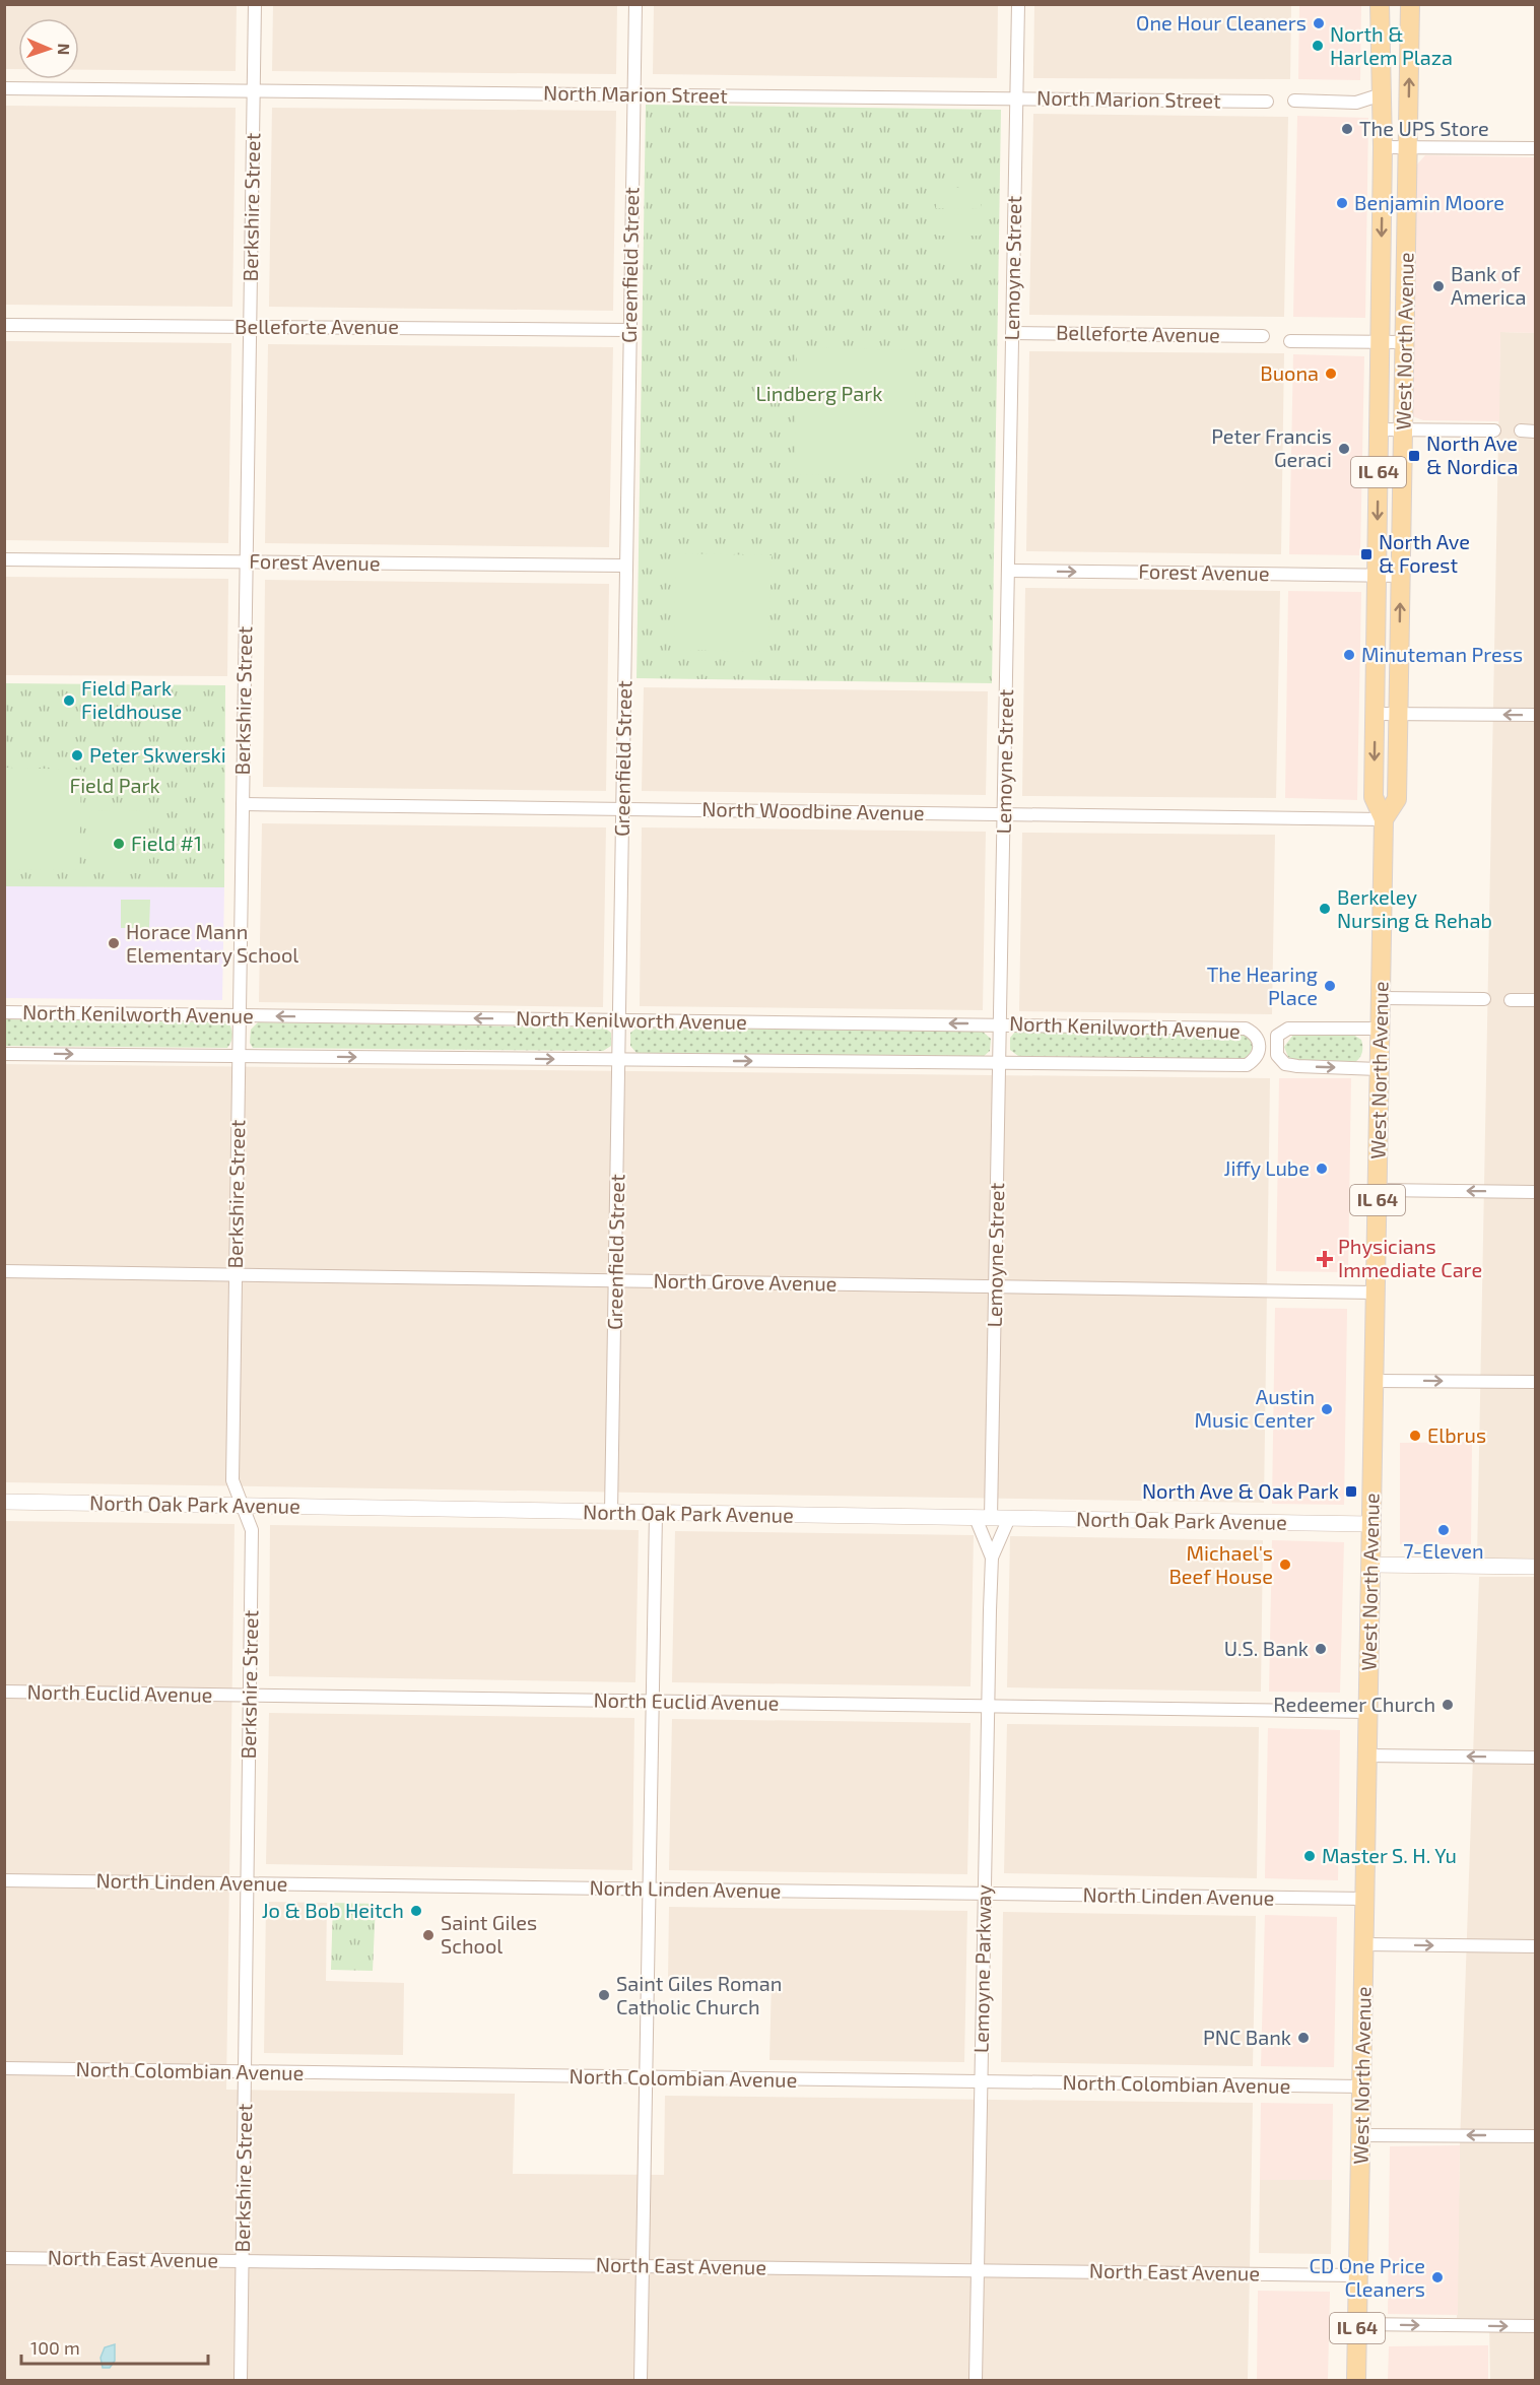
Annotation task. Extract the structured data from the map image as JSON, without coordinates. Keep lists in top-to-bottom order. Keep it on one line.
{"streets":{"main road":["West North Avenue","IL 64"],"street":["North Marion Street","Berkshire Street","Greenfield Street","Lemoyne Street","Belleforte Avenue","Forest Avenue","North Woodbine Avenue","North Kenilworth Avenue","North Grove Avenue","North Oak Park Avenue","North Euclid Avenue","North Linden Avenue","Lemoyne Parkway","North Colombian Avenue","North East Avenue"]},"crossings":[["North Marion Street","Berkshire Street"],["North Marion Street","Greenfield Street"],["North Marion Street","Lemoyne Street"],["Berkshire Street","Belleforte Avenue"],["Berkshire Street","Forest Avenue"],["Berkshire Street","North Woodbine Avenue"],["Berkshire Street","North Kenilworth Avenue"],["Berkshire Street","North Grove Avenue"],["Berkshire Street","North Oak Park Avenue"],["Berkshire Street","North Euclid Avenue"],["Berkshire Street","North Linden Avenue"],["Berkshire Street","North Colombian Avenue"],["Berkshire Street","North East Avenue"],["Greenfield Street","Belleforte Avenue"],["Greenfield Street","Forest Avenue"],["Greenfield Street","North Woodbine Avenue"],["Greenfield Street","North Kenilworth Avenue"],["Greenfield Street","North Grove Avenue"],["Greenfield Street","North Oak Park Avenue"],["Lemoyne Street","Belleforte Avenue"],["Lemoyne Street","Forest Avenue"],["Lemoyne Street","North Woodbine Avenue"],["Lemoyne Street","North Kenilworth Avenue"],["Lemoyne Street","North Grove Avenue"],["Lemoyne Street","North Oak Park Avenue"],["Lemoyne Street","Lemoyne Parkway"],["West North Avenue","Forest Avenue"],["West North Avenue","North Woodbine Avenue"],["West North Avenue","North Grove Avenue"],["West North Avenue","North Oak Park Avenue"],["West North Avenue","North Euclid Avenue"],["West North Avenue","North Linden Avenue"],["West North Avenue","North Colombian Avenue"],["West North Avenue","North East Avenue"],["North Oak Park Avenue","Lemoyne Parkway"],["North Euclid Avenue","Lemoyne Parkway"],["North Linden Avenue","Lemoyne Parkway"],["Lemoyne Parkway","North Colombian Avenue"],["Lemoyne Parkway","North East Avenue"]],"one_way":["Forest Avenue"],"parks":["Lindberg Park","Field Park"],"places":{"other":["One Hour Cleaners","North & Harlem Plaza","The UPS Store","Benjamin Moore","Bank of America","Buona","Peter Francis Geraci","Minuteman Press","Field Park Fieldhouse","Peter Skwerski","Field #1","Berkeley Nursing & Rehab","Horace Mann Elementary School","The Hearing Place","Jiffy Lube","Austin Music Center","Elbrus","7-Eleven","Michael's Beef House","U.S. Bank","Redeemer Church","Master S. H. Yu","Jo & Bob Heitch","Saint Giles School","Saint Giles Roman Catholic Church","PNC Bank","CD One Price Cleaners"],"transit":["North Ave & Nordica","North Ave & Forest","North Ave & Oak Park"],"health":["Physicians Immediate Care"]},"scale_bar":"100 m","north":"right"}
